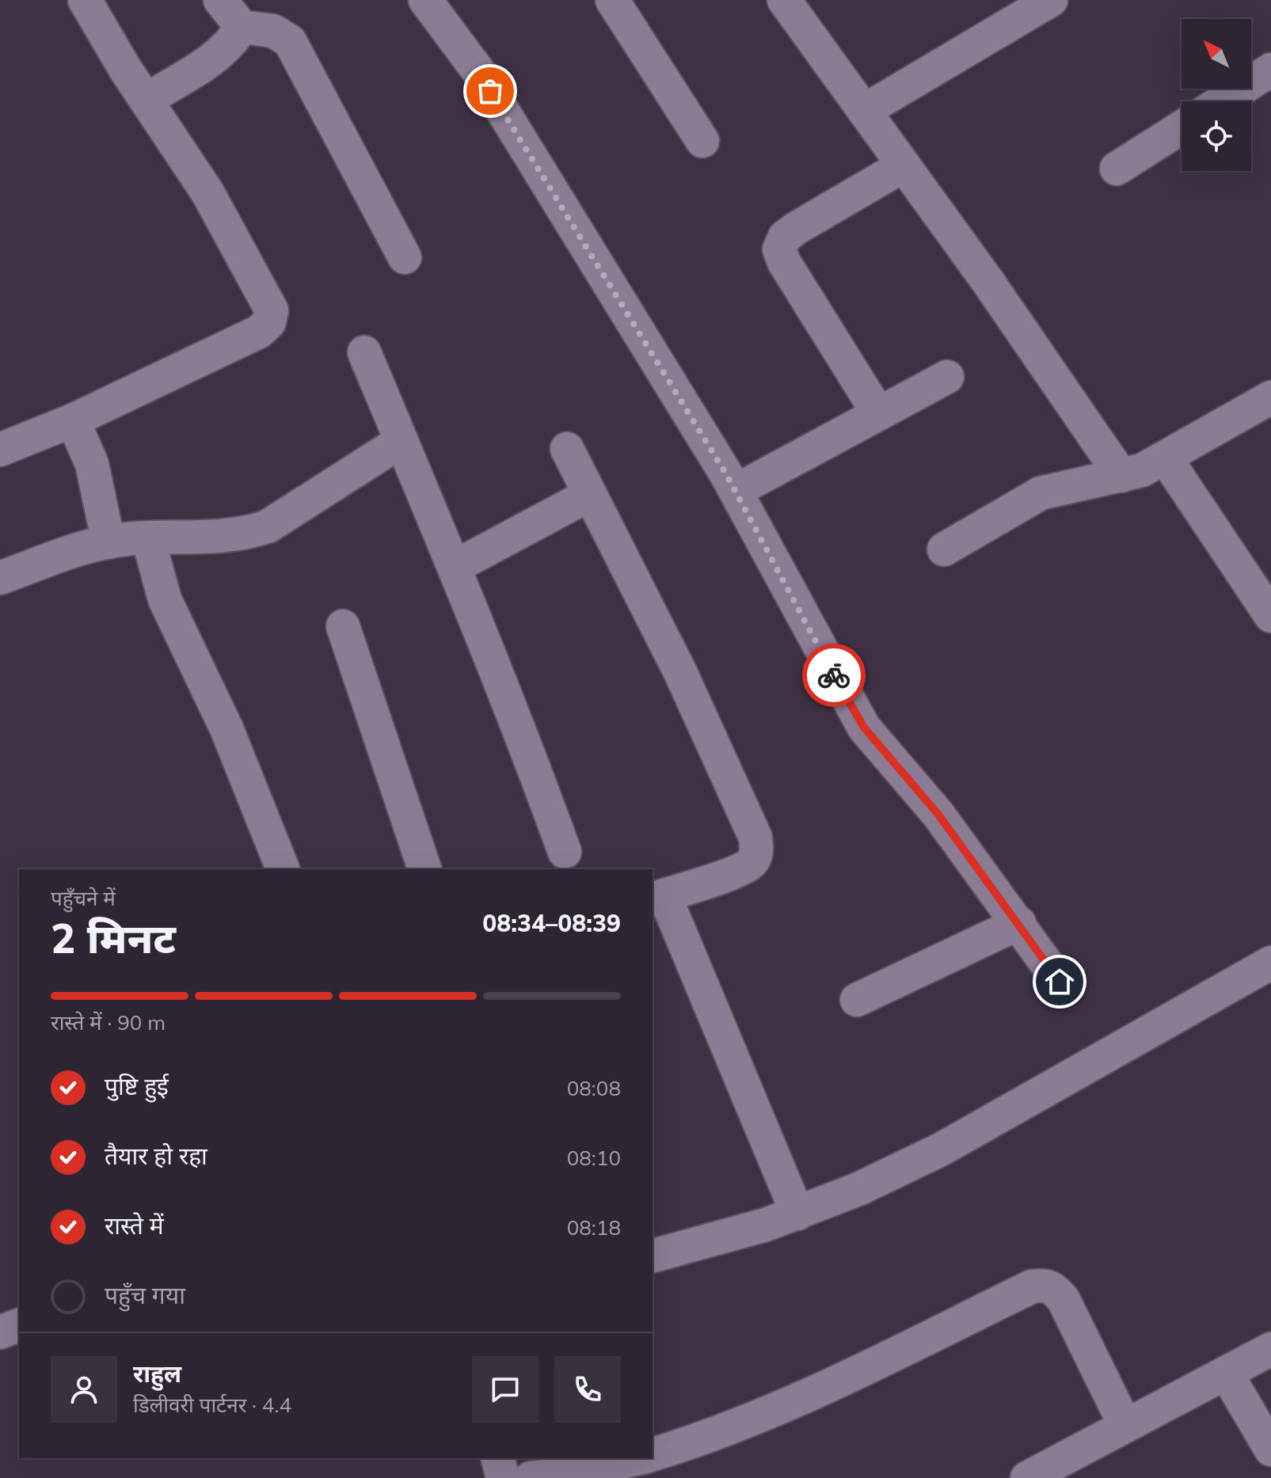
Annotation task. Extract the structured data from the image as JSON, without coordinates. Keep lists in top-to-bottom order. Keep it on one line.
{"north":"top left","page":{"heading":["2 मिनट","पहुँचने में","08:34–08:39"],"panel":["राहुल","डिलीवरी पार्टनर · 4.4"],"bar":"रास्ते में · 90 m","list":[["पुष्टि हुई","08:08"],["तैयार हो रहा","08:10"],["रास्ते में","08:18"],"पहुँच गया"]}}
